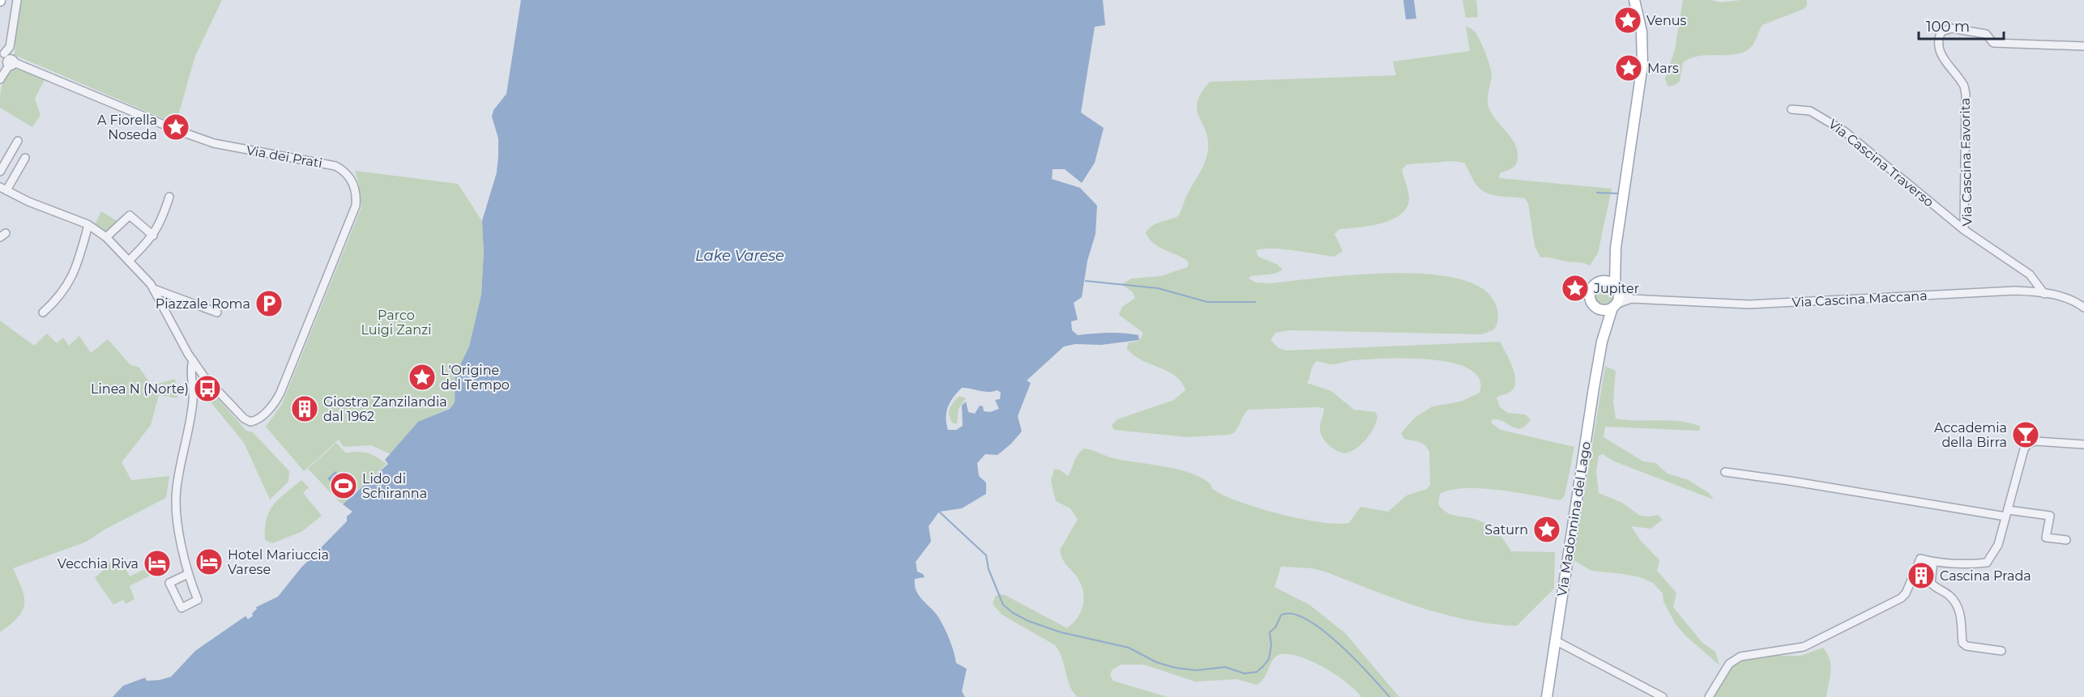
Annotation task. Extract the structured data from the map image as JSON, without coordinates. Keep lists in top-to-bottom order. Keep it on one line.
{"streets":{"main road":["Via Madonnina del Lago"],"street":["Via dei Prati","Via Cascina Favorita","Via Cascina Traverso","Via Cascina Maccana"]},"crossings":[["Via Cascina Favorita","Via Cascina Traverso"],["Via Cascina Favorita","Via Cascina Maccana"],["Via Cascina Maccana","Via Madonnina del Lago"]],"water":["Lake Varese"],"parks":["Parco Luigi Zanzi"],"places":{"place":["Venus","Mars","A Fiorella Noseda","Jupiter","L'Origine del Tempo","Saturn"],"parking":["Piazzale Roma"],"bus stop":["Linea N (Norte)"],"building":["Giostra Zanzilandia dal 1962","Cascina Prada"],"bar":["Accademia della Birra"],"sports":["Lido di Schiranna"],"hotel":["Hotel Mariuccia Varese","Vecchia Riva"]},"scale_bar":"100 m"}
